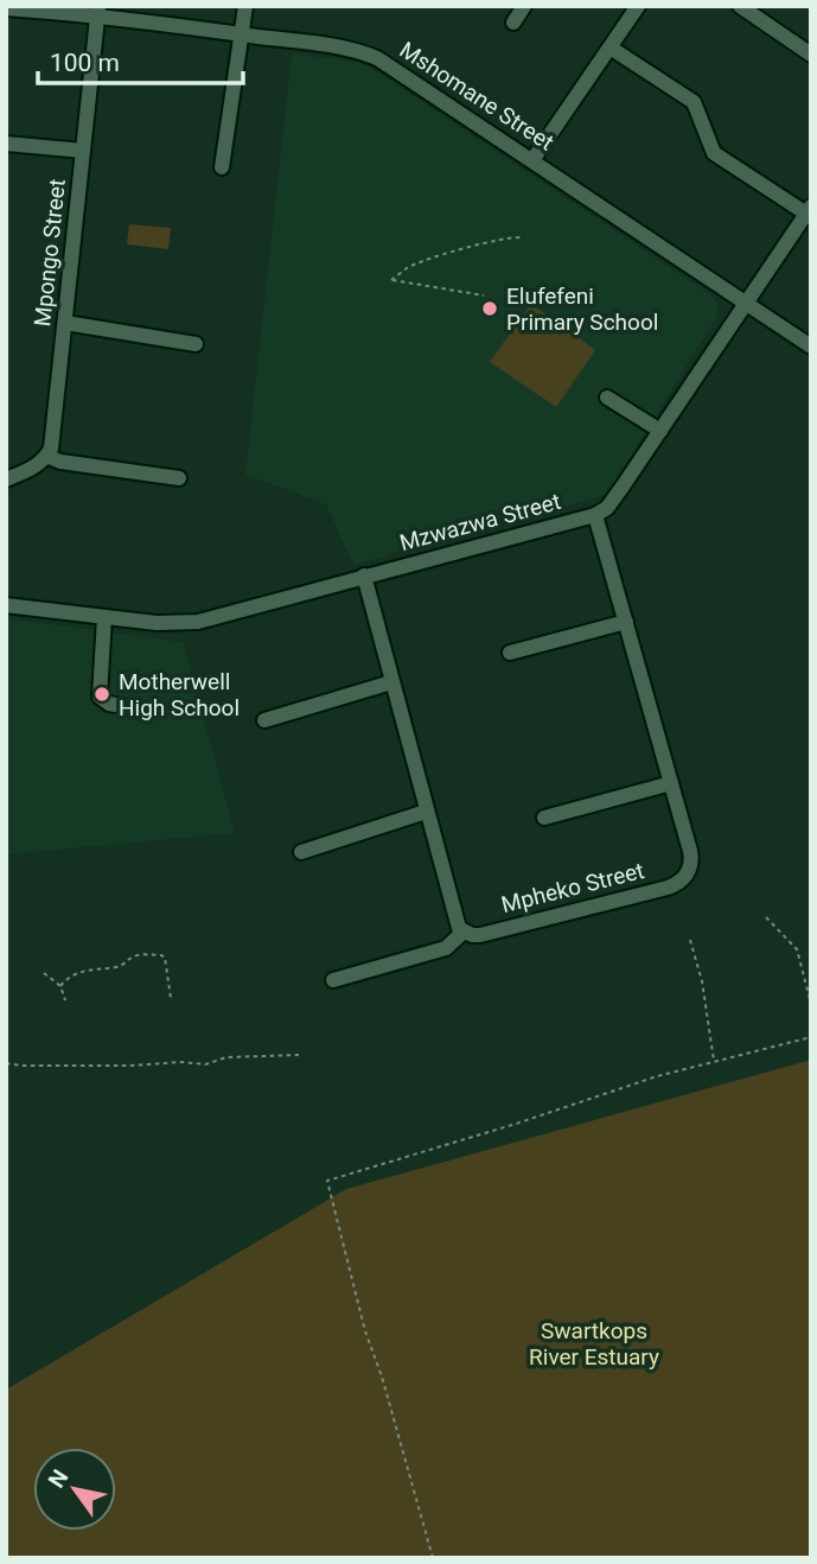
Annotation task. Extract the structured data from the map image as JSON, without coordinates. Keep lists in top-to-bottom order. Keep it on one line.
{"streets":{"street":["Mshomane Street","Mpongo Street","Mzwazwa Street","Mpheko Street"]},"crossings":[["Mshomane Street","Mpongo Street"],["Mshomane Street","Mzwazwa Street"],["Mzwazwa Street","Mpheko Street"]],"parks":["Swartkops River Estuary"],"places":["Elufefeni Primary School","Motherwell High School"],"scale_bar":"100 m","north":"top left"}
